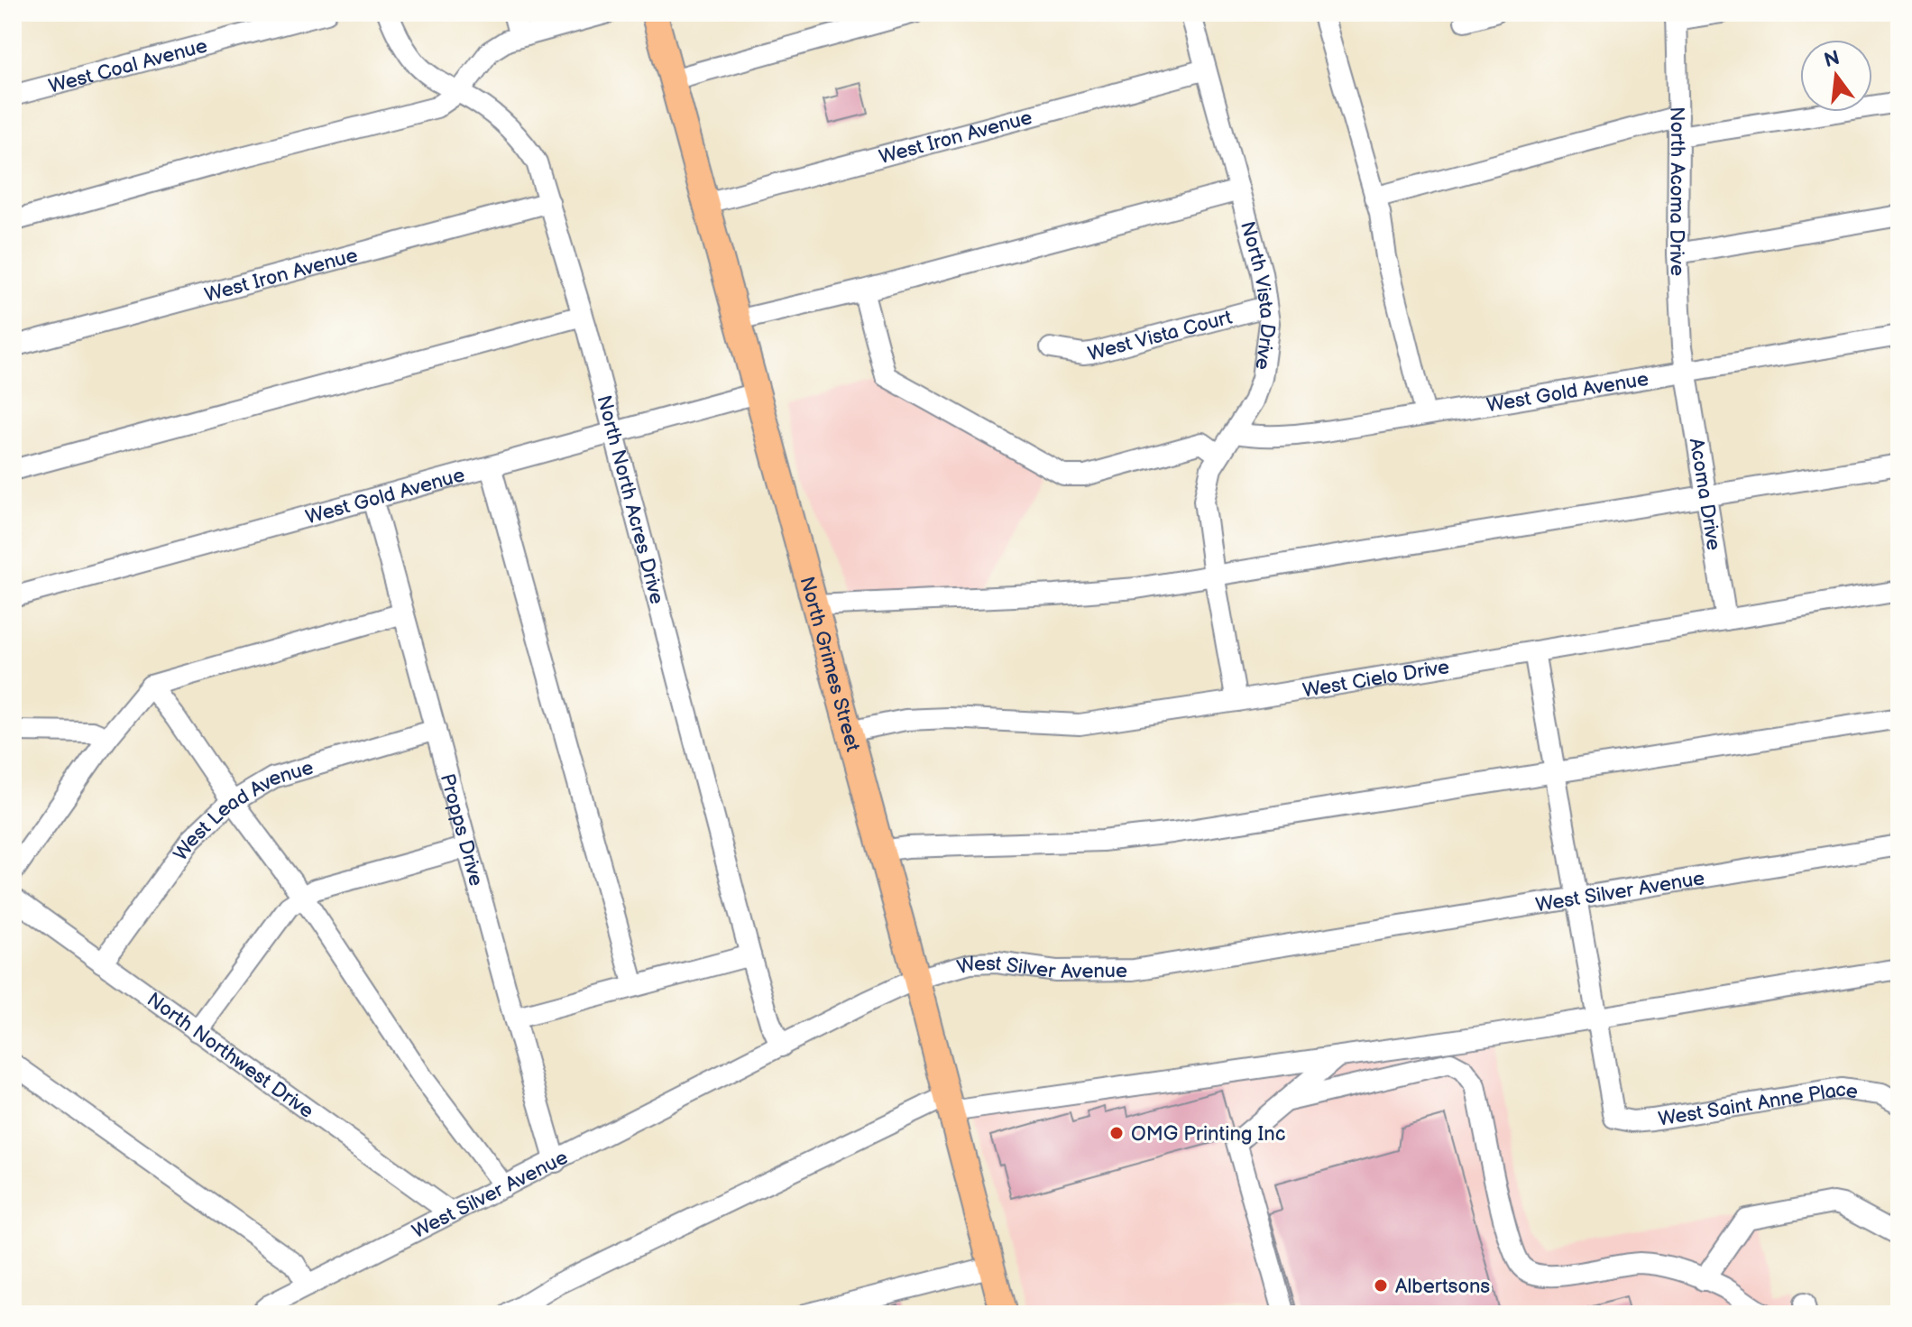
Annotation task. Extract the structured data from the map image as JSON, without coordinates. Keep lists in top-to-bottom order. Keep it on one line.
{"streets":{"main road":["North Grimes Street"],"street":["West Coal Avenue","West Iron Avenue","North Acoma Drive","North Vista Drive","West Vista Court","West Gold Avenue","Acoma Drive","North North Acres Drive","West Cielo Drive","West Lead Avenue","Propps Drive","West Silver Avenue","North Northwest Drive","West Saint Anne Place"]},"crossings":[["West Iron Avenue","North Vista Drive"],["West Iron Avenue","North North Acres Drive"],["West Iron Avenue","North Grimes Street"],["North Acoma Drive","West Gold Avenue"],["North Acoma Drive","Acoma Drive"],["North Vista Drive","West Vista Court"],["North Vista Drive","West Gold Avenue"],["North Vista Drive","West Cielo Drive"],["West Gold Avenue","Acoma Drive"],["West Gold Avenue","North North Acres Drive"],["West Gold Avenue","North Grimes Street"],["West Gold Avenue","Propps Drive"],["Acoma Drive","West Cielo Drive"],["North North Acres Drive","West Silver Avenue"],["North Grimes Street","West Cielo Drive"],["North Grimes Street","West Silver Avenue"],["West Lead Avenue","Propps Drive"],["West Lead Avenue","North Northwest Drive"],["Propps Drive","West Silver Avenue"],["West Silver Avenue","North Northwest Drive"]],"places":["OMG Printing Inc","Albertsons"],"north":"top"}
